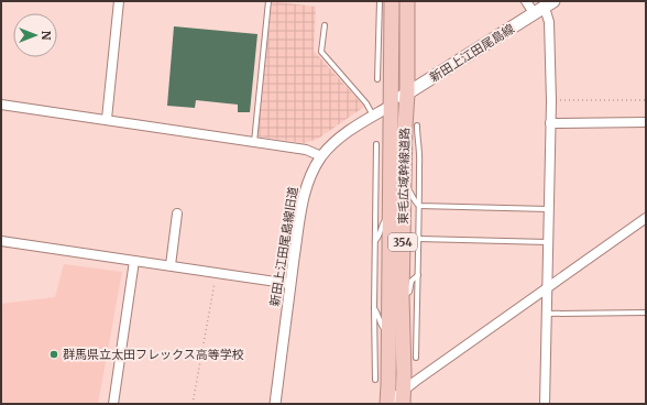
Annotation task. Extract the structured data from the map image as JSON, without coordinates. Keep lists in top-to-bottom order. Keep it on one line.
{"streets":{"highway":["東毛広域幹線道路","354"],"main road":["新田上江田尾島線"],"street":["新田上江田尾島線旧道"]},"crossings":[["新田上江田尾島線","東毛広域幹線道路"],["新田上江田尾島線","新田上江田尾島線旧道"],["東毛広域幹線道路","新田上江田尾島線旧道"]],"places":["群馬県立太田フレックス高等学校"],"north":"right"}
